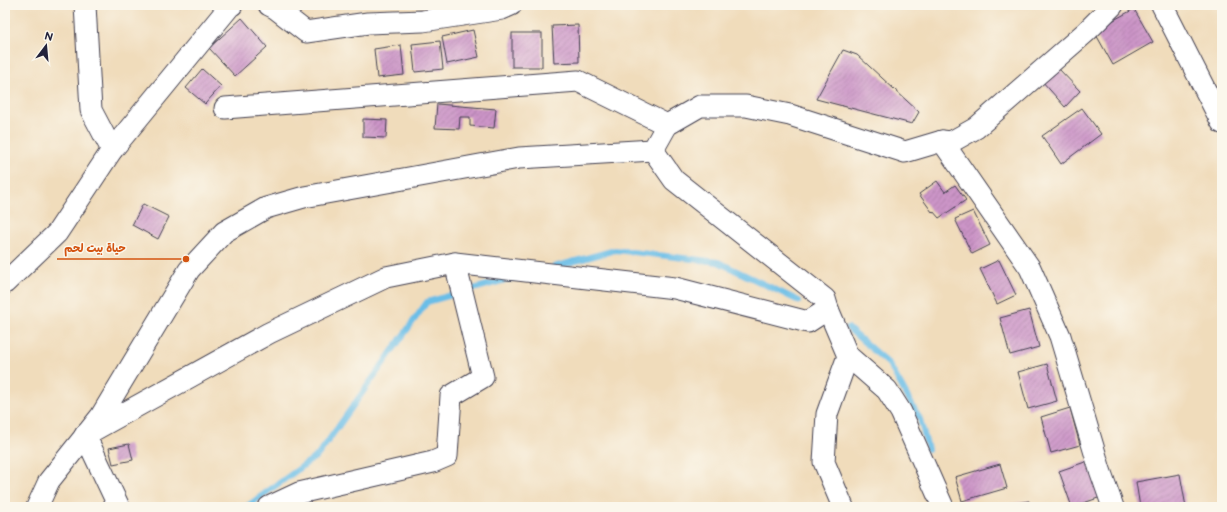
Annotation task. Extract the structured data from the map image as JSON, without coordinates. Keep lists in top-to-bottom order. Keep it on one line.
{"places":["حياة بيت لحم"],"north":"top"}
